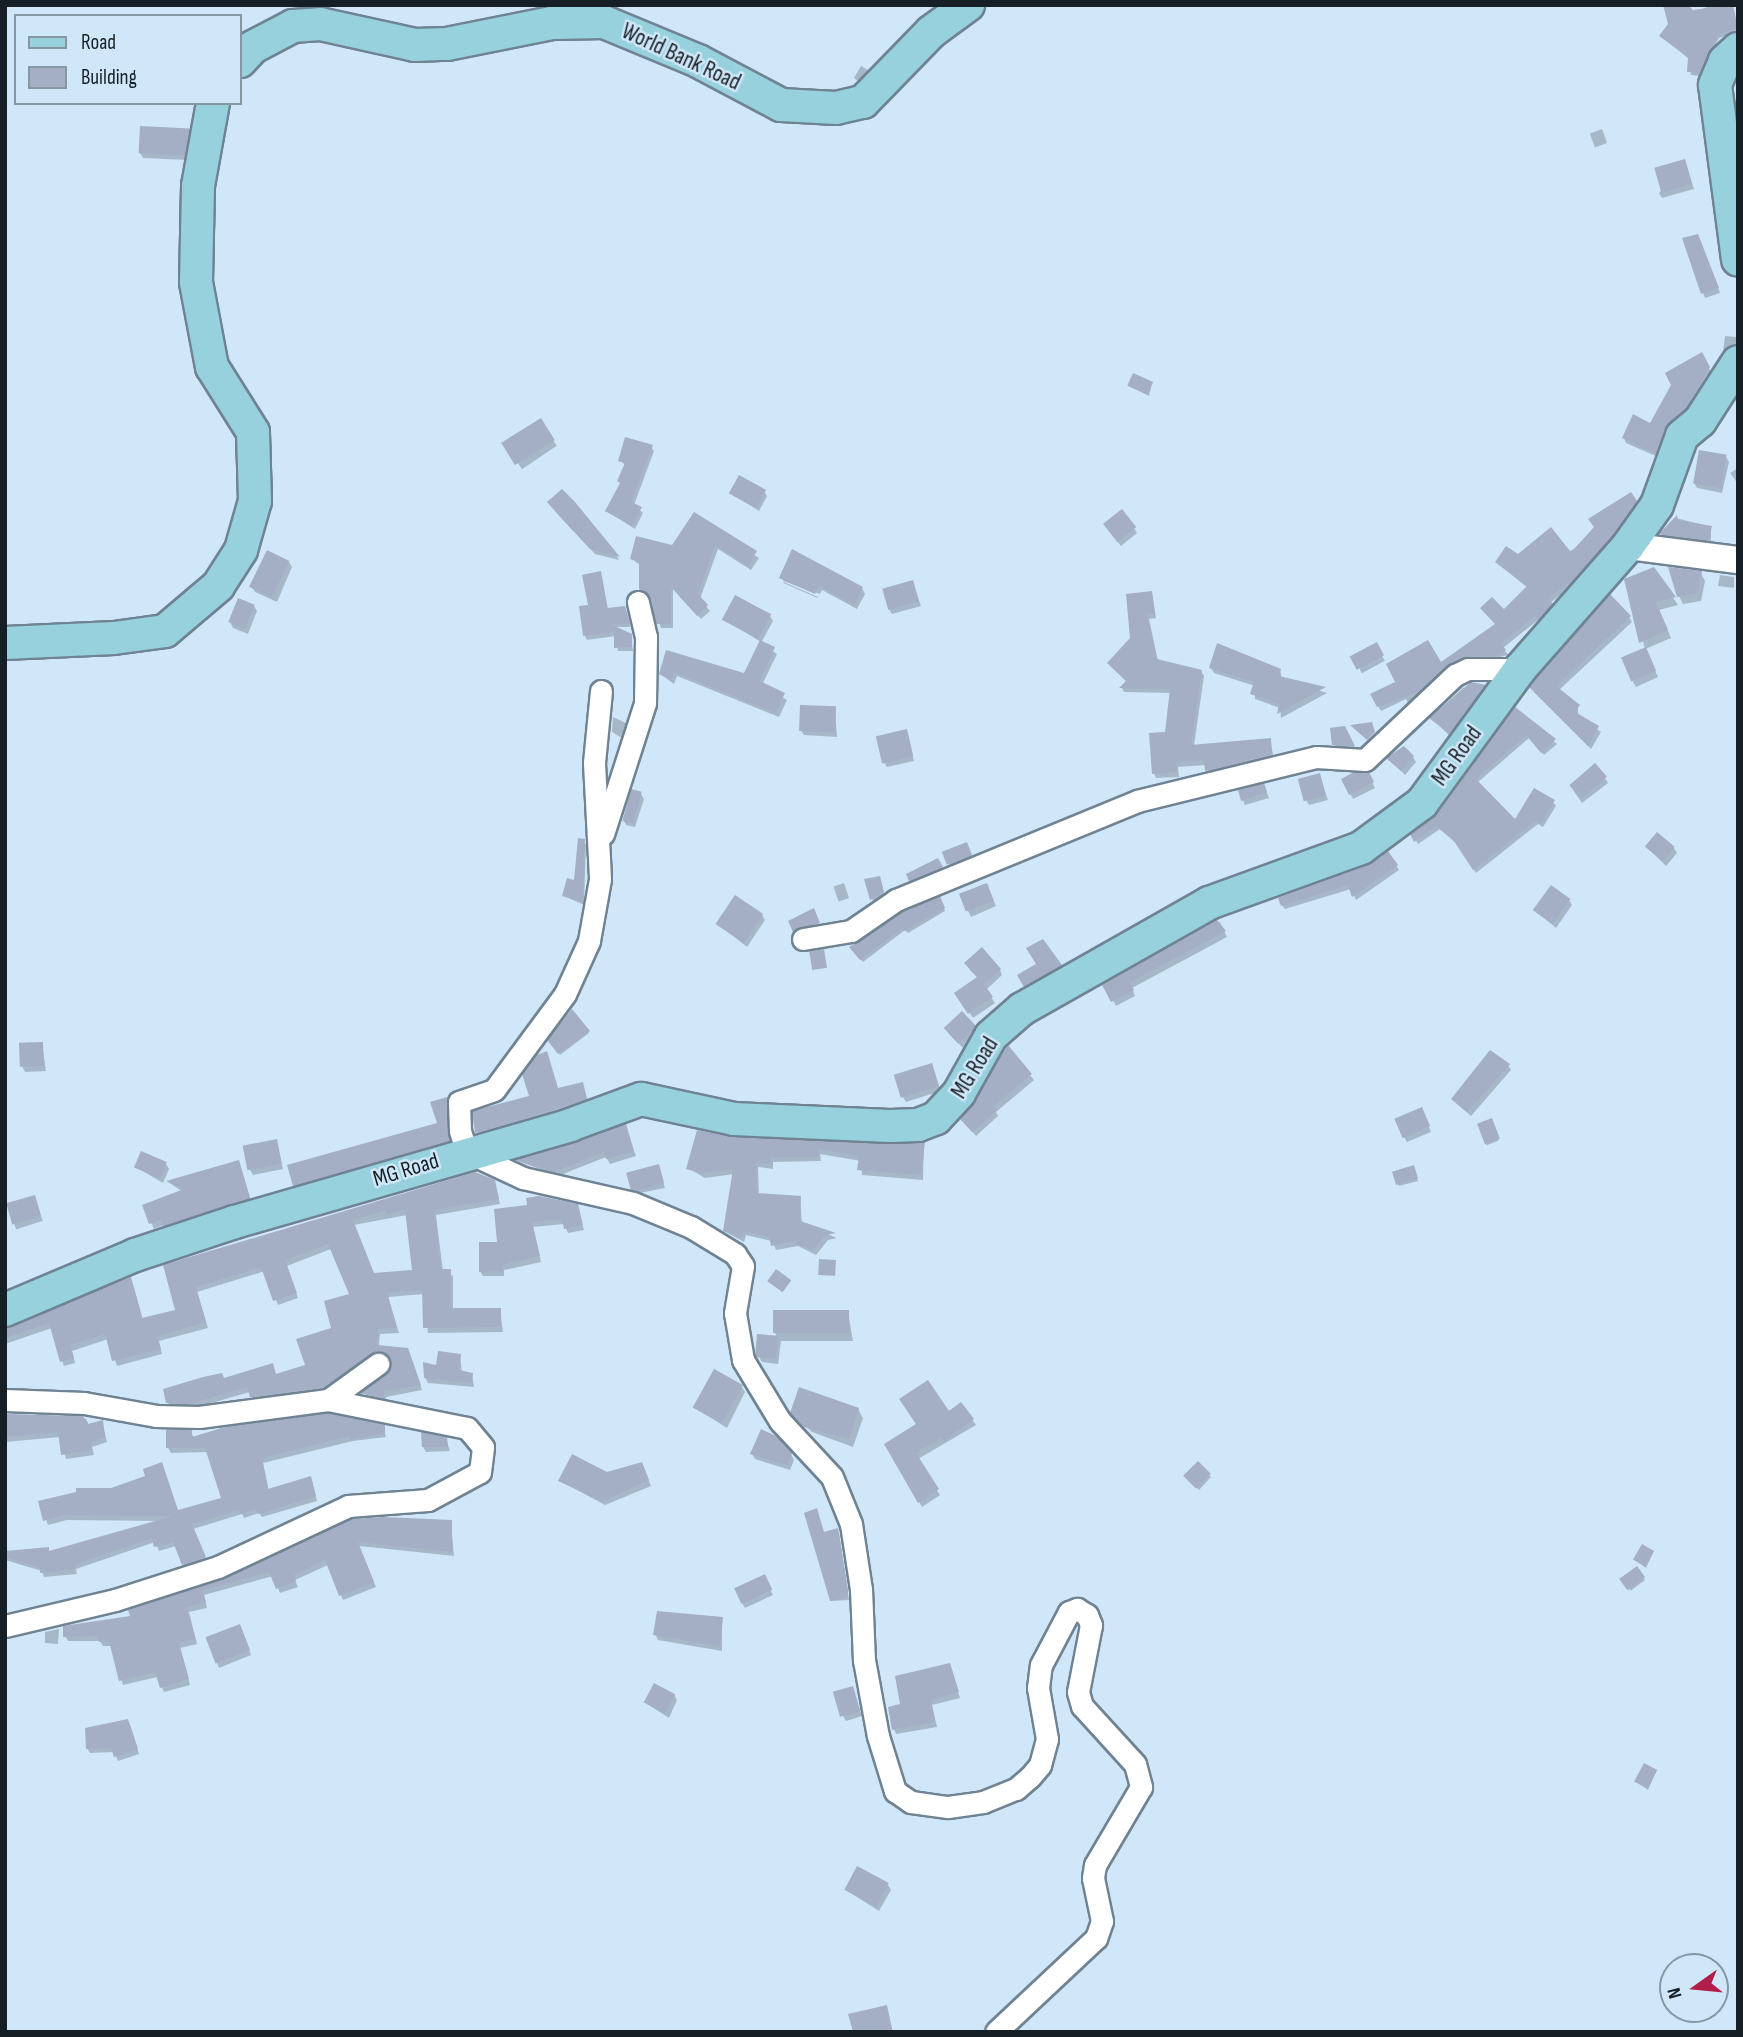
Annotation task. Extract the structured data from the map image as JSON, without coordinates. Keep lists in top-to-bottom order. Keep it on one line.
{"streets":{"main road":["World Bank Road","MG Road"]},"legend":["Road","Building"],"north":"left"}
